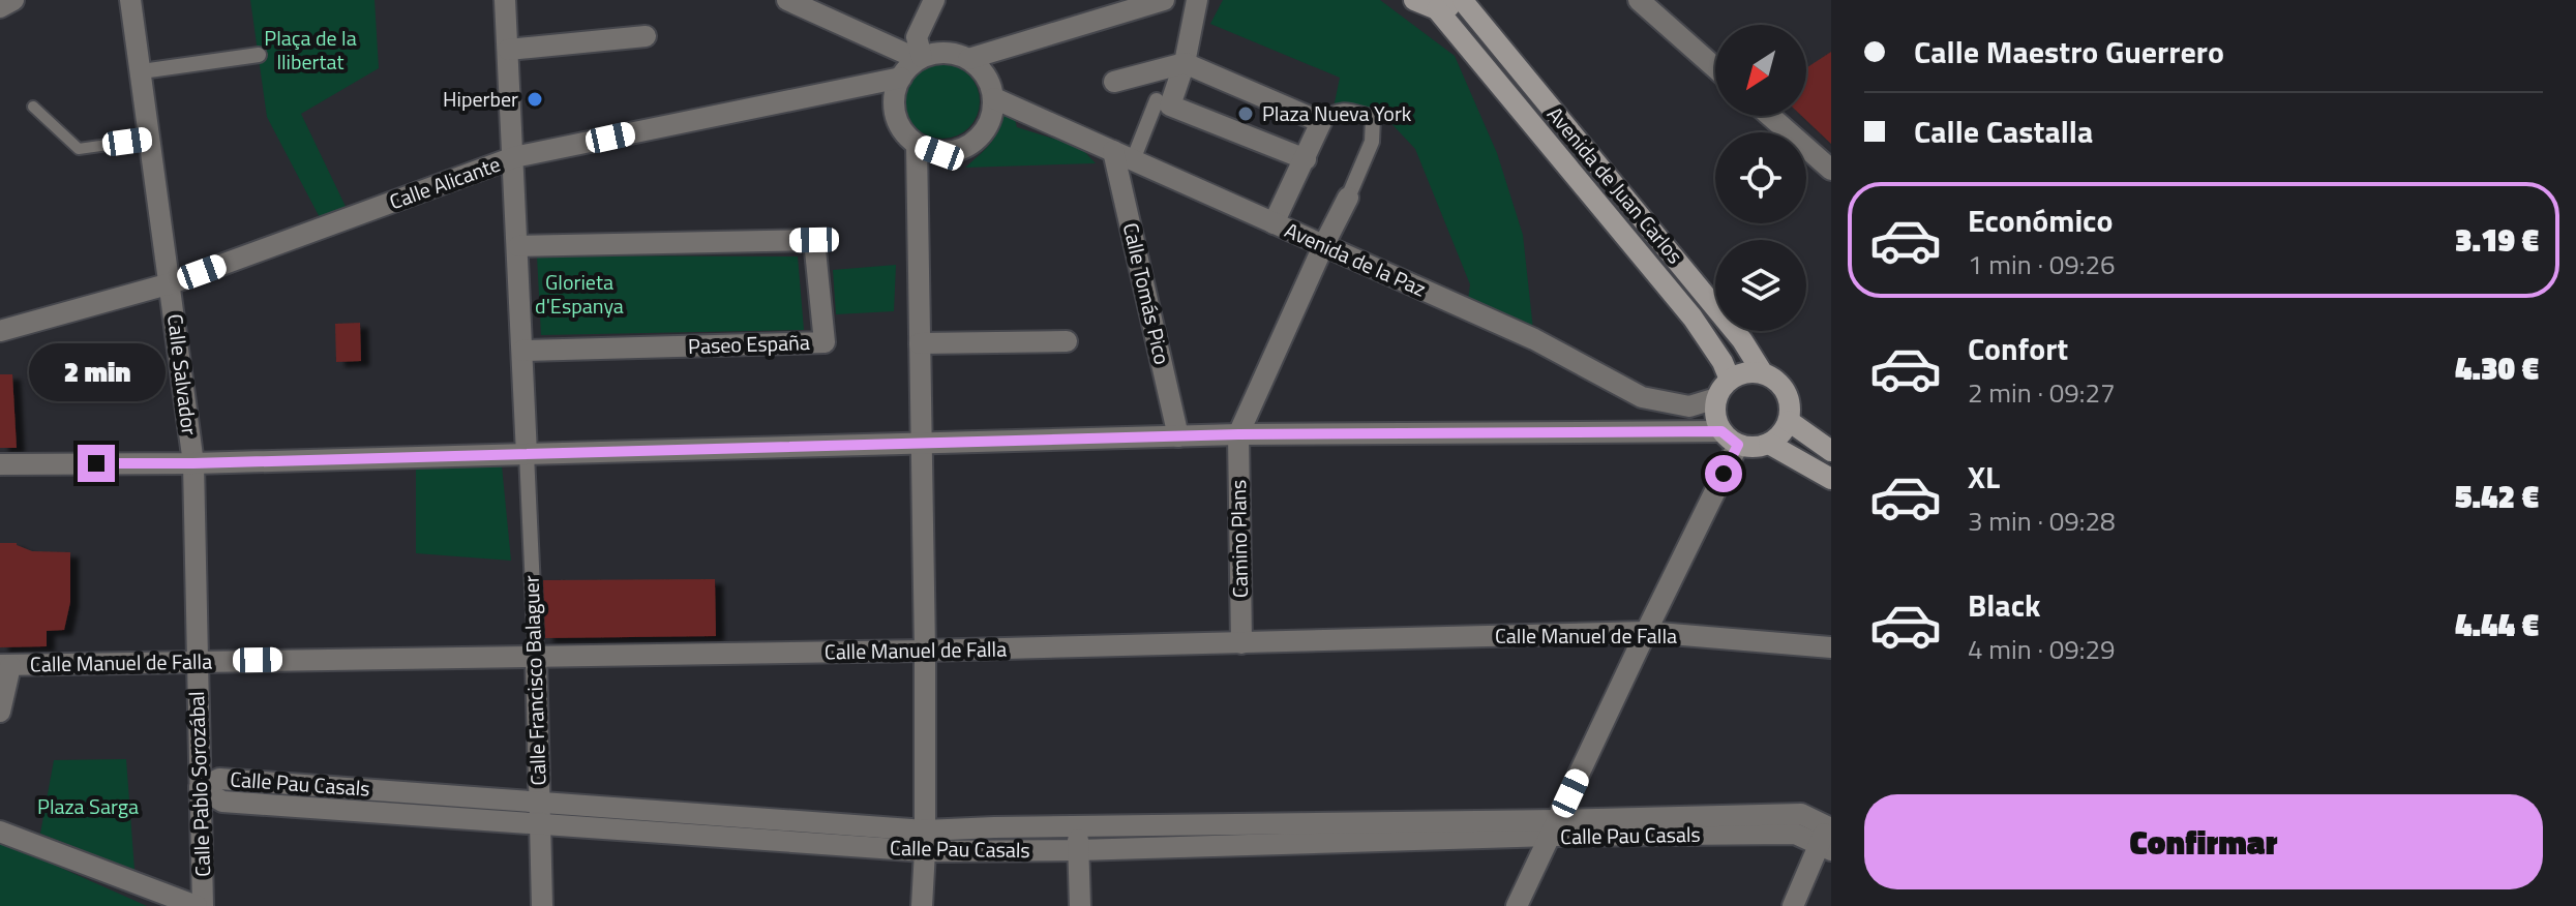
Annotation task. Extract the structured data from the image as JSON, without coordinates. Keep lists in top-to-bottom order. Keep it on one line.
{"streets":{"main road":["Avenida de Juan Carlos"],"street":["Calle Alicante","Avenida de la Paz","Calle Tomás Pico","Paseo España","Calle Salvador","Camino Plans","Calle Manuel de Falla","Calle Francisco Balaguer","Calle Pablo Sorozábal","Calle Pau Casals"]},"crossings":[["Calle Alicante","Avenida de la Paz"],["Calle Alicante","Calle Salvador"],["Avenida de Juan Carlos","Avenida de la Paz"],["Avenida de la Paz","Calle Tomás Pico"],["Calle Salvador","Calle Manuel de Falla"],["Calle Salvador","Calle Pablo Sorozábal"],["Camino Plans","Calle Manuel de Falla"],["Calle Manuel de Falla","Calle Francisco Balaguer"],["Calle Manuel de Falla","Calle Pablo Sorozábal"],["Calle Francisco Balaguer","Calle Pau Casals"],["Calle Pablo Sorozábal","Calle Pau Casals"]],"parks":["Plaça de la llibertat","Glorieta d'Espanya","Plaza Sarga"],"places":["Hiperber","Plaza Nueva York"],"north":"bottom left","page":{"banner":["Calle Maestro Guerrero","Calle Castalla"],"list":[{"name":"Económico","note":"1 min · 09:26","value":"3.19 €"},{"name":"Confort","note":"2 min · 09:27","value":"4.30 €"},{"name":"XL","note":"3 min · 09:28","value":"5.42 €"},{"name":"Black","note":"4 min · 09:29","value":"4.44 €"}],"bubble":"2 min","buttons":"Confirmar"}}
